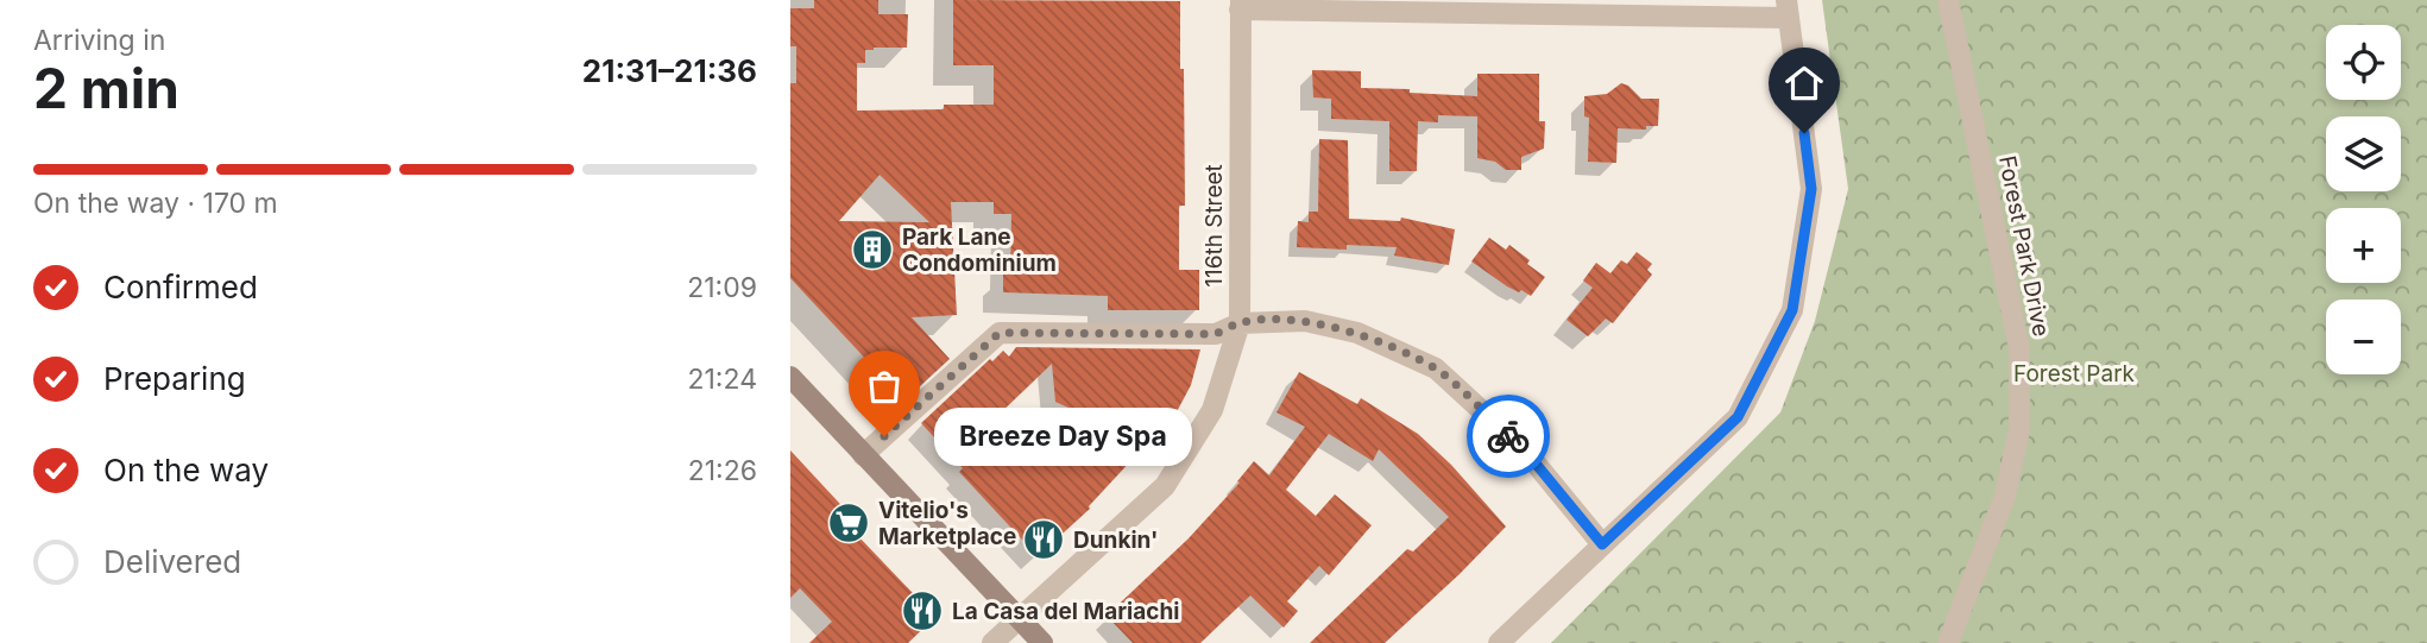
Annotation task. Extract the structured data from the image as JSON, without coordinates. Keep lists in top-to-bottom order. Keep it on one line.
{"streets":{"street":["116th Street","Forest Park Drive"]},"parks":["Forest Park"],"places":{"building":["Park Lane Condominium"],"other":["Breeze Day Spa"],"supermarket":["Vitelio's Marketplace"],"restaurant":["Dunkin'","La Casa del Mariachi"]},"page":{"heading":["2 min","Arriving in","21:31–21:36"],"map_buttons":["+","−"],"bar":"On the way · 170 m","list":[["Confirmed","21:09"],["Preparing","21:24"],["On the way","21:26"],"Delivered"],"bubble":"Breeze Day Spa"}}
